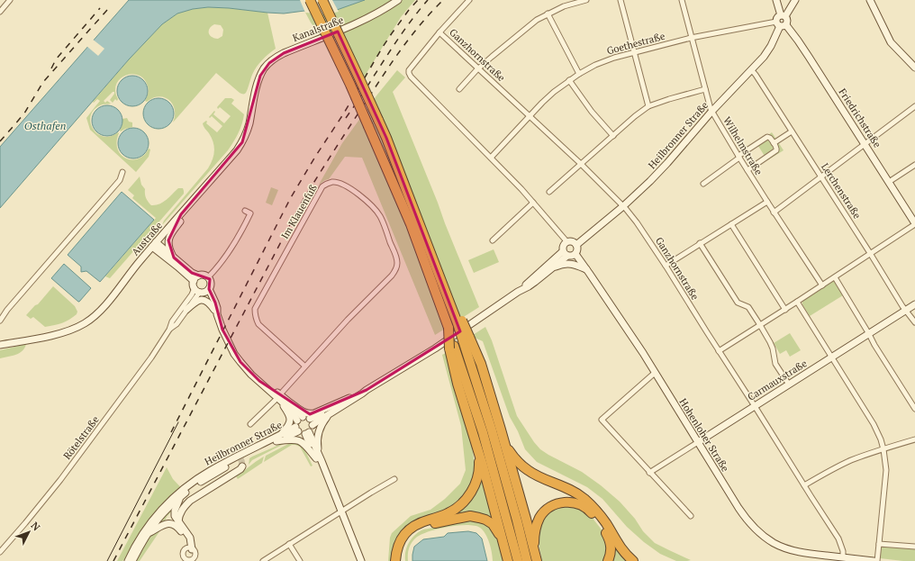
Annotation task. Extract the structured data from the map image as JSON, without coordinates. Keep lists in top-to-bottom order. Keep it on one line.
{"streets":{"main road":["Kanalstraße","Friedrichstraße","Heilbronner Straße","Austraße","Carmauxstraße","Hohenloher Straße"],"street":["Goethestraße","Ganzhornstraße","Wilhelmstraße","Lerchenstraße","Im Klauenfuß","Rötelstraße"]},"crossings":[["Kanalstraße","Austraße"],["Goethestraße","Ganzhornstraße"],["Goethestraße","Friedrichstraße"],["Goethestraße","Heilbronner Straße"],["Goethestraße","Wilhelmstraße"],["Ganzhornstraße","Heilbronner Straße"],["Ganzhornstraße","Carmauxstraße"],["Ganzhornstraße","Hohenloher Straße"],["Friedrichstraße","Heilbronner Straße"],["Heilbronner Straße","Wilhelmstraße"],["Heilbronner Straße","Lerchenstraße"],["Heilbronner Straße","Hohenloher Straße"],["Lerchenstraße","Carmauxstraße"],["Carmauxstraße","Hohenloher Straße"]],"water":["Osthafen"],"north":"top right"}
